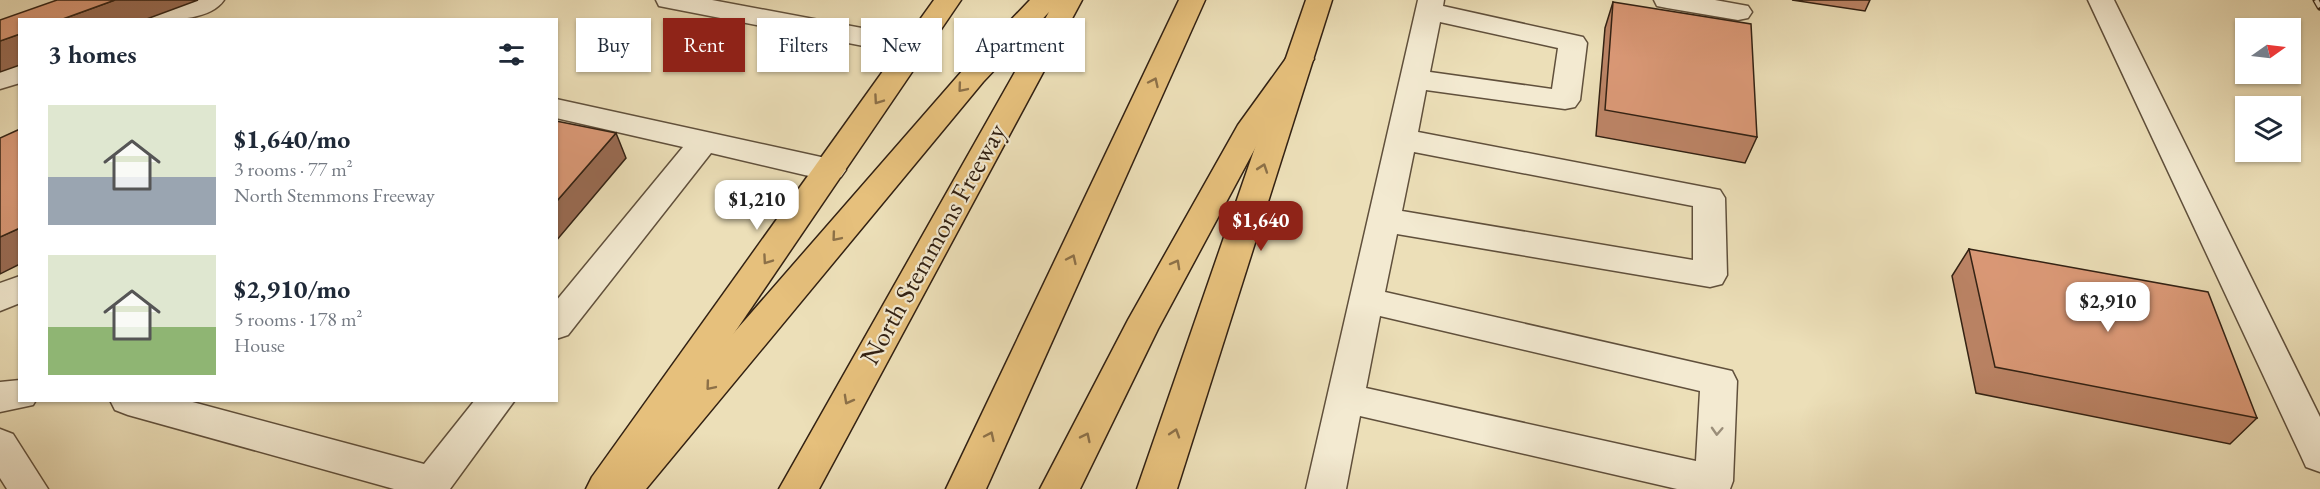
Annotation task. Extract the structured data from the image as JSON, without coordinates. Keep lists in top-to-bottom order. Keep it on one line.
{"streets":{"main road":["North Stemmons Freeway"]},"north":"right","page":{"chip":["Buy","Rent","Filters","New","Apartment"],"heading":"3 homes","list":[{"name":"$1,640/mo","note":"3 rooms · 77 m² · North Stemmons Freeway"},{"name":"$2,910/mo","note":"5 rooms · 178 m² · House"}],"price":["$1,210","$1,640","$2,910"]}}
